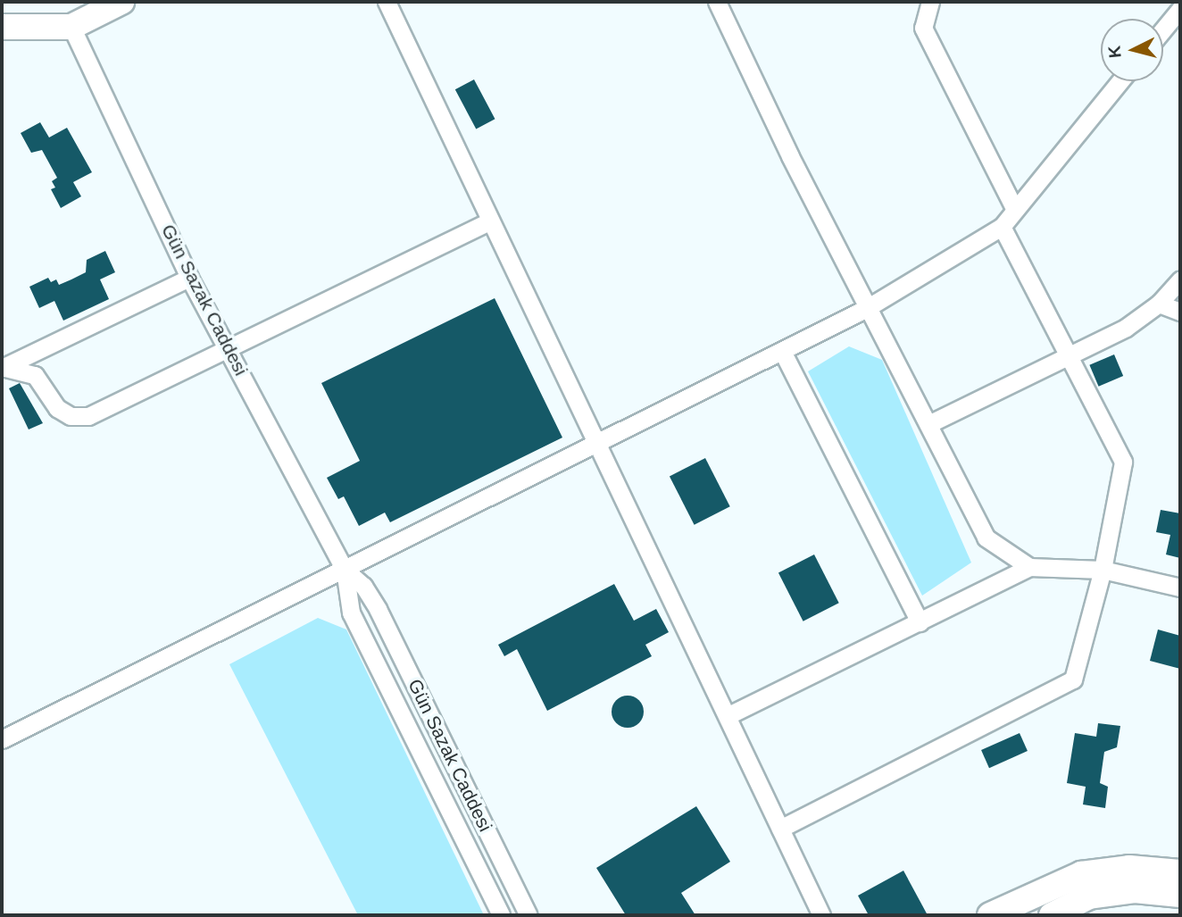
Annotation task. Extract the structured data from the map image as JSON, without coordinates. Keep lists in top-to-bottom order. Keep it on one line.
{"streets":{"street":["Gün Sazak Caddesi"]},"north":"left"}
